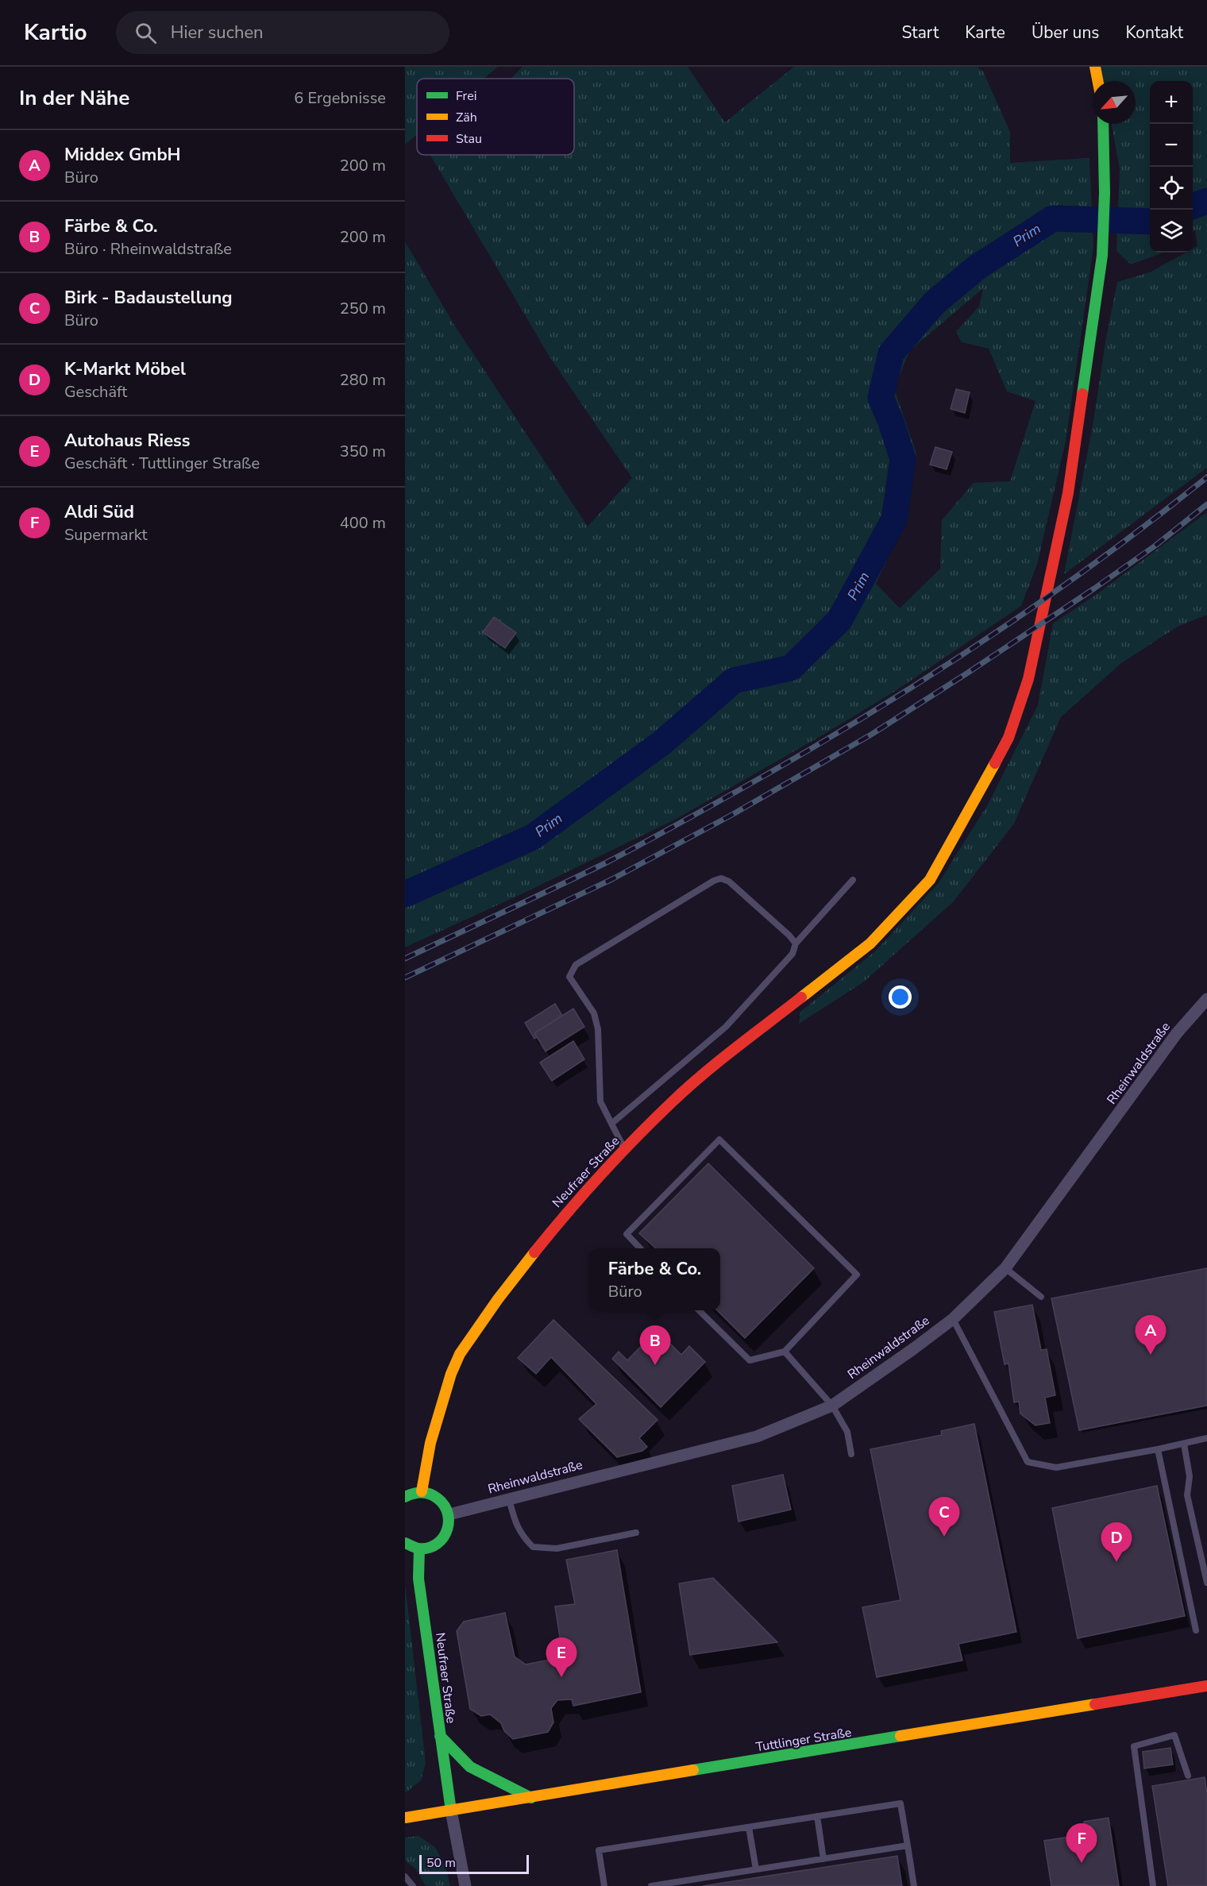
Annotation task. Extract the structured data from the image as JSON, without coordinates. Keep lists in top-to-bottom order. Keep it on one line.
{"streets":{"street":["Rheinwaldstraße","Neufraer Straße","Tuttlinger Straße"]},"crossings":[["Neufraer Straße","Tuttlinger Straße"]],"water":["Prim"],"legend":["Frei","Zäh","Stau"],"scale_bar":"50 m","north":"bottom left","page":{"header":"Kartio","search":"Hier suchen","nav":["Start","Karte","Über uns","Kontakt"],"heading":["In der Nähe","6 Ergebnisse"],"map_buttons":["+","−"],"list":[{"mark":"A","name":"Middex GmbH","note":"Büro","value":"200 m"},{"mark":"B","name":"Färbe & Co.","note":"Büro · Rheinwaldstraße","value":"200 m"},{"mark":"C","name":"Birk - Badaustellung","note":"Büro","value":"250 m"},{"mark":"D","name":"K-Markt Möbel","note":"Geschäft","value":"280 m"},{"mark":"E","name":"Autohaus Riess","note":"Geschäft · Tuttlinger Straße","value":"350 m"},{"mark":"F","name":"Aldi Süd","note":"Supermarkt","value":"400 m"}],"popup":["Färbe & Co.","Büro"],"pins":["A","B","C","D","E","F"],"scale":"50 m"}}
